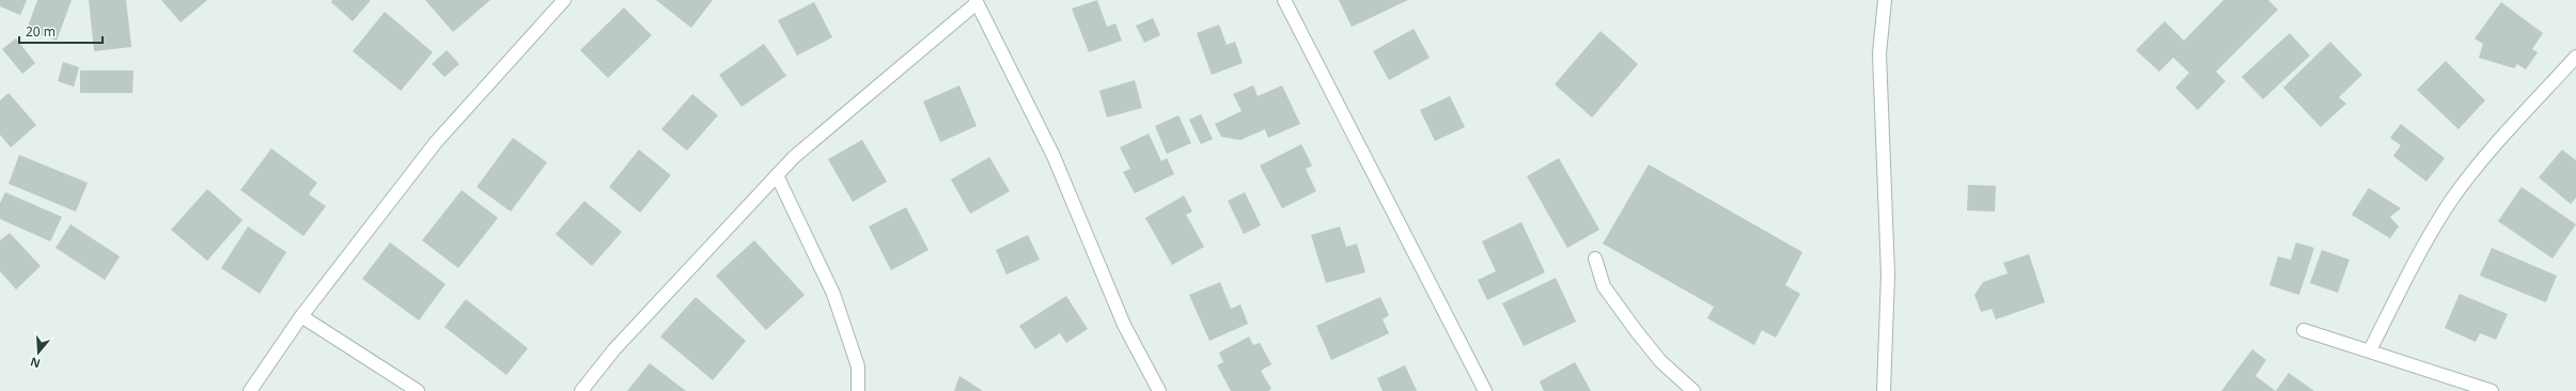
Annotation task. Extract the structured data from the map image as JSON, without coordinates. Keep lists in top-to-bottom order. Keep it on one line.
{"scale_bar":"20 m","north":"bottom"}
